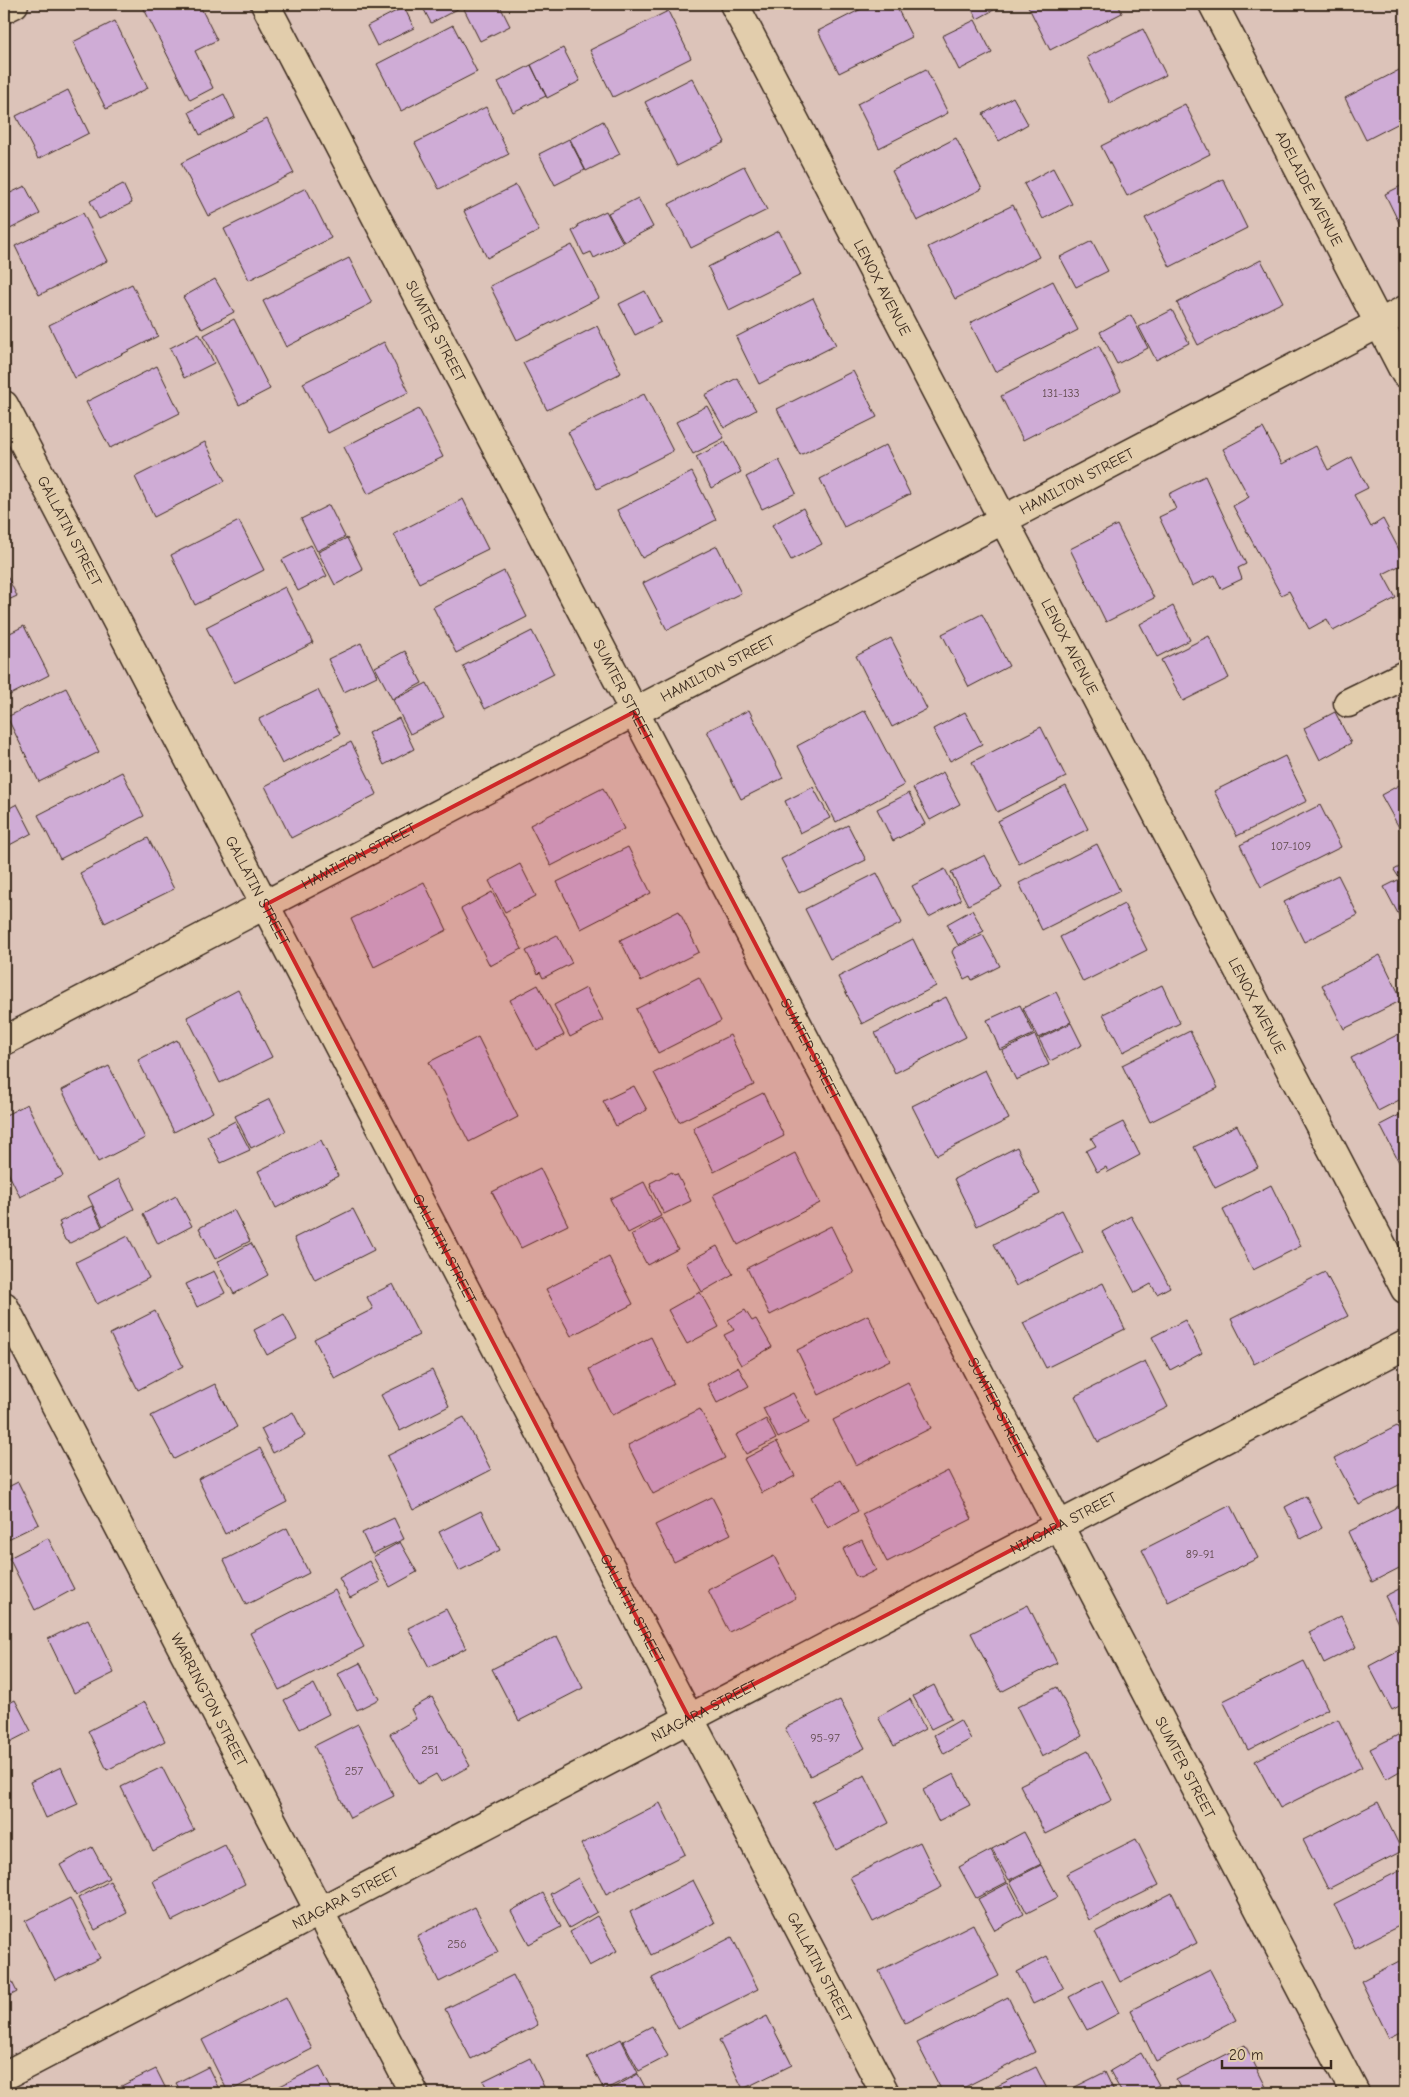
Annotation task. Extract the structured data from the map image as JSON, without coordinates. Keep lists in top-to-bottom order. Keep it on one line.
{"streets":{"street":["ADELAIDE AVENUE","LENOX AVENUE","SUMTER STREET","HAMILTON STREET","GALLATIN STREET","NIAGARA STREET","WARRINGTON STREET"]},"crossings":[["ADELAIDE AVENUE","HAMILTON STREET"],["LENOX AVENUE","HAMILTON STREET"],["SUMTER STREET","HAMILTON STREET"],["SUMTER STREET","NIAGARA STREET"],["HAMILTON STREET","GALLATIN STREET"],["GALLATIN STREET","NIAGARA STREET"],["NIAGARA STREET","WARRINGTON STREET"]],"house_numbers":["131-133","107-109","89-91","95-97","251","257","256"],"scale_bar":"20 m"}
